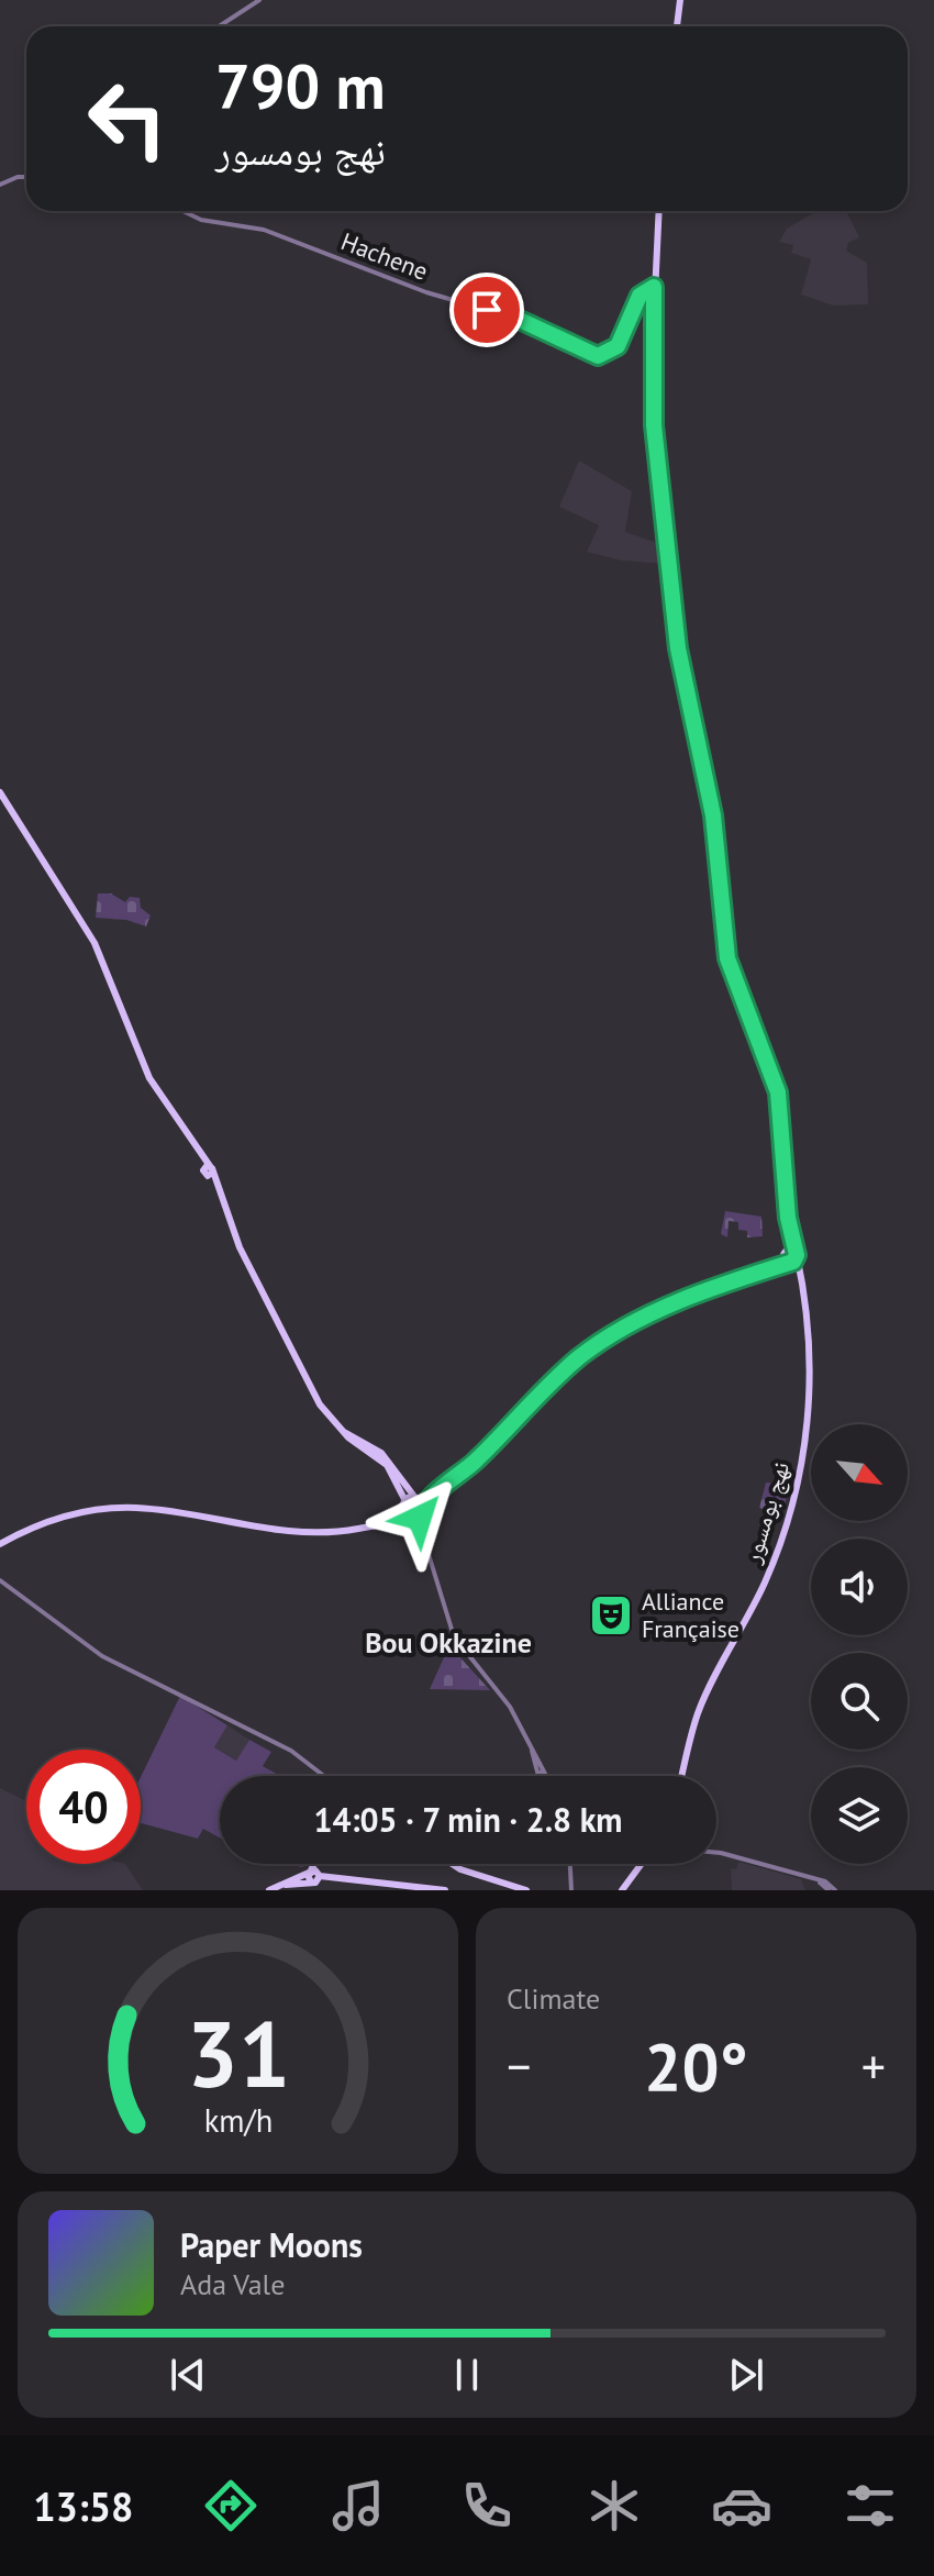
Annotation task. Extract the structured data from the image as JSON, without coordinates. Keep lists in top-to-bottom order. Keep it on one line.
{"streets":{"main road":["نهج بومسور"],"street":["Hachene"]},"districts":["Bou Okkazine"],"places":{"theatre":["Alliance Française"]},"north":"bottom right","page":{"turn":["790 m","نهج بومسور"],"limit":"40","trip":"14:05 · 7 min · 2.8 km","tile":"Climate","heat":["−","20°","+"],"song":["Paper Moons","Ada Vale"],"tabs":"13:58","gauge":["31","km/h"]}}
